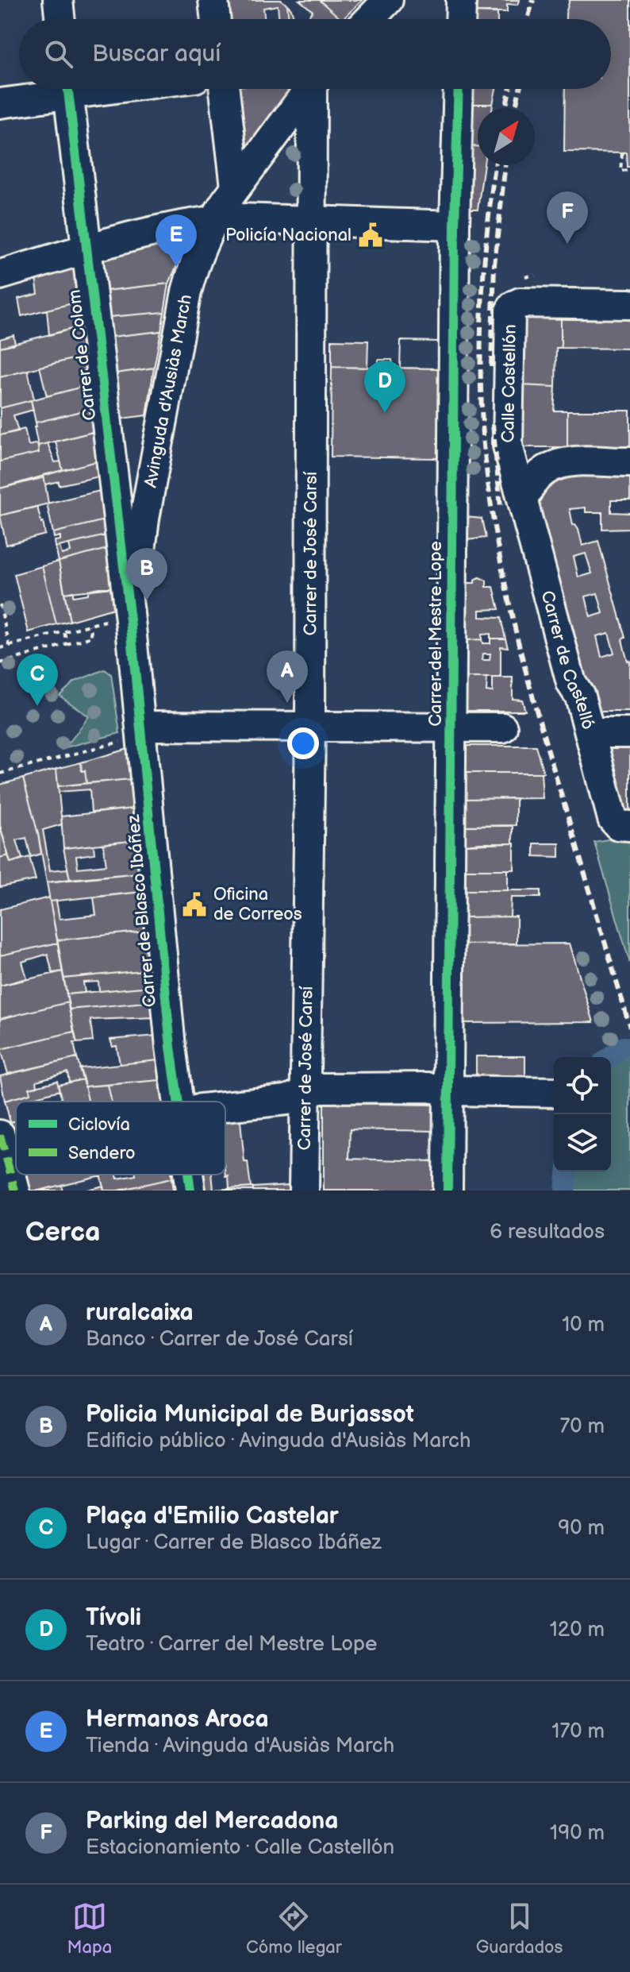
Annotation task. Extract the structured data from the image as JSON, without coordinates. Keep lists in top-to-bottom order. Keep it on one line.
{"streets":{"street":["Carrer de Colom","Calle Castellón","Avinguda d'Ausiàs March","Carrer de José Carsí","Carrer del Mestre Lope","Carrer de Castelló","Carrer de Blasco Ibáñez"]},"crossings":[["Carrer de Colom","Avinguda d'Ausiàs March"],["Carrer de Colom","Carrer de Blasco Ibáñez"],["Calle Castellón","Carrer de Castelló"],["Avinguda d'Ausiàs March","Carrer de Blasco Ibáñez"]],"places":{"public building":["Policía Nacional","Oficina de Correos"]},"legend":["Ciclovía","Sendero"],"north":"top right","page":{"search":"Buscar aquí","pins":["F","E","D","B","A","C"],"heading":["Cerca","6 resultados"],"list":[{"mark":"A","name":"ruralcaixa","note":"Banco · Carrer de José Carsí","value":"10 m"},{"mark":"B","name":"Policia Municipal de Burjassot","note":"Edificio público · Avinguda d'Ausiàs March","value":"70 m"},{"mark":"C","name":"Plaça d'Emilio Castelar","note":"Lugar · Carrer de Blasco Ibáñez","value":"90 m"},{"mark":"D","name":"Tívoli","note":"Teatro · Carrer del Mestre Lope","value":"120 m"},{"mark":"E","name":"Hermanos Aroca","note":"Tienda · Avinguda d'Ausiàs March","value":"170 m"},{"mark":"F","name":"Parking del Mercadona","note":"Estacionamiento · Calle Castellón","value":"190 m"}],"nav":["Mapa","Cómo llegar","Guardados"]}}
